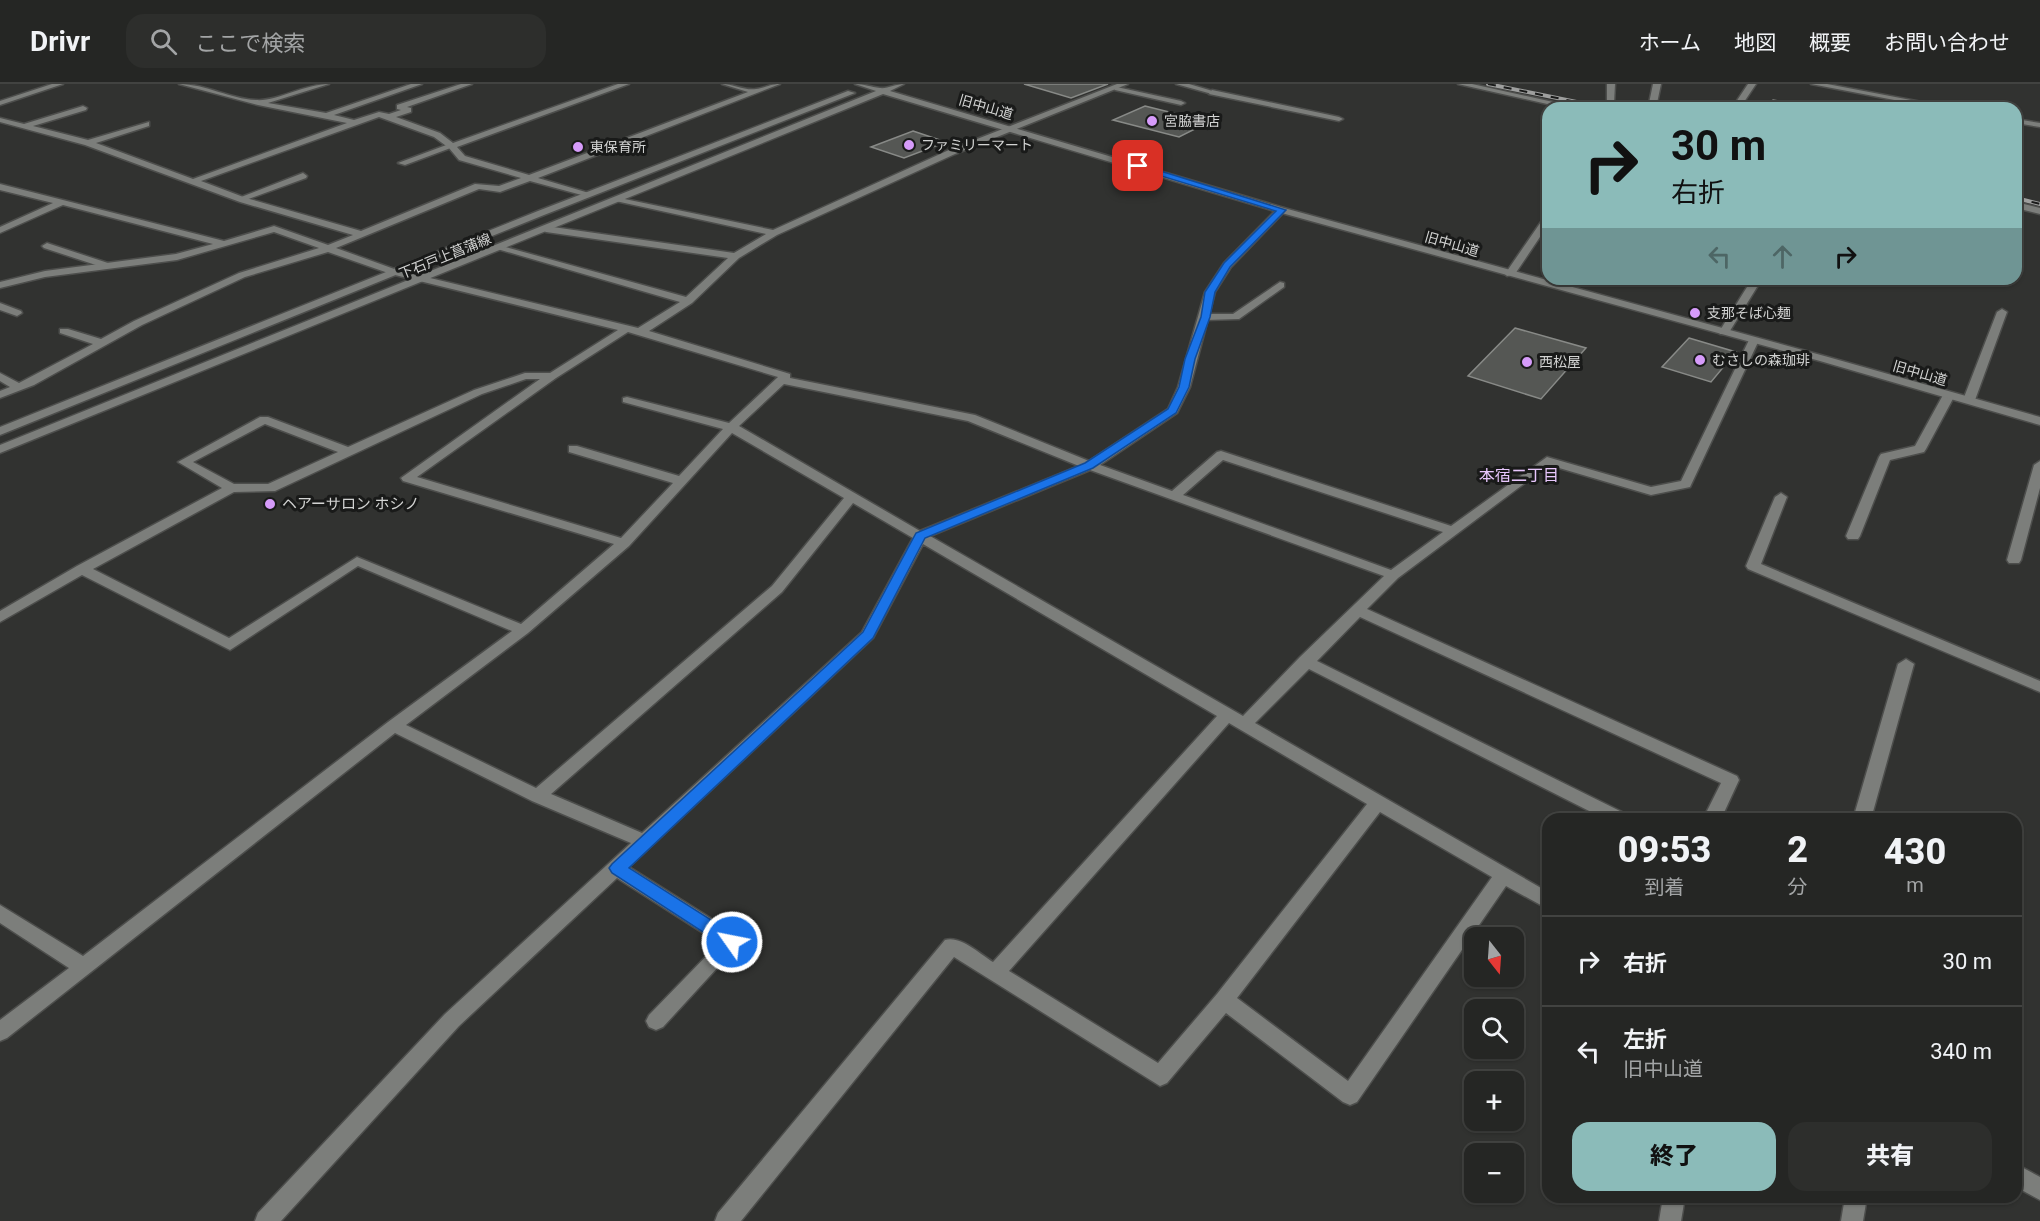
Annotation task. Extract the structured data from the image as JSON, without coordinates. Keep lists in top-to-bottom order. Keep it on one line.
{"streets":{"street":["旧中山道","下石戸上菖蒲線"]},"crossings":[["旧中山道","下石戸上菖蒲線"]],"districts":["本宿二丁目"],"places":["宮脇書店","ファミリーマート","東保育所","支那そば心麺","むさしの森珈琲","西松屋","ヘアーサロン ホシノ"],"north":"bottom","page":{"header":"Drivr","search":"ここで検索","nav":["ホーム","地図","概要","お問い合わせ"],"turn":["30 m","右折"],"eta":["09:53","到着","2","分","430","m"],"list":[{"name":"右折","value":"30 m"},{"name":"左折","note":"旧中山道","value":"340 m"}],"map_buttons":["+","−"],"buttons":["終了","共有"]}}
